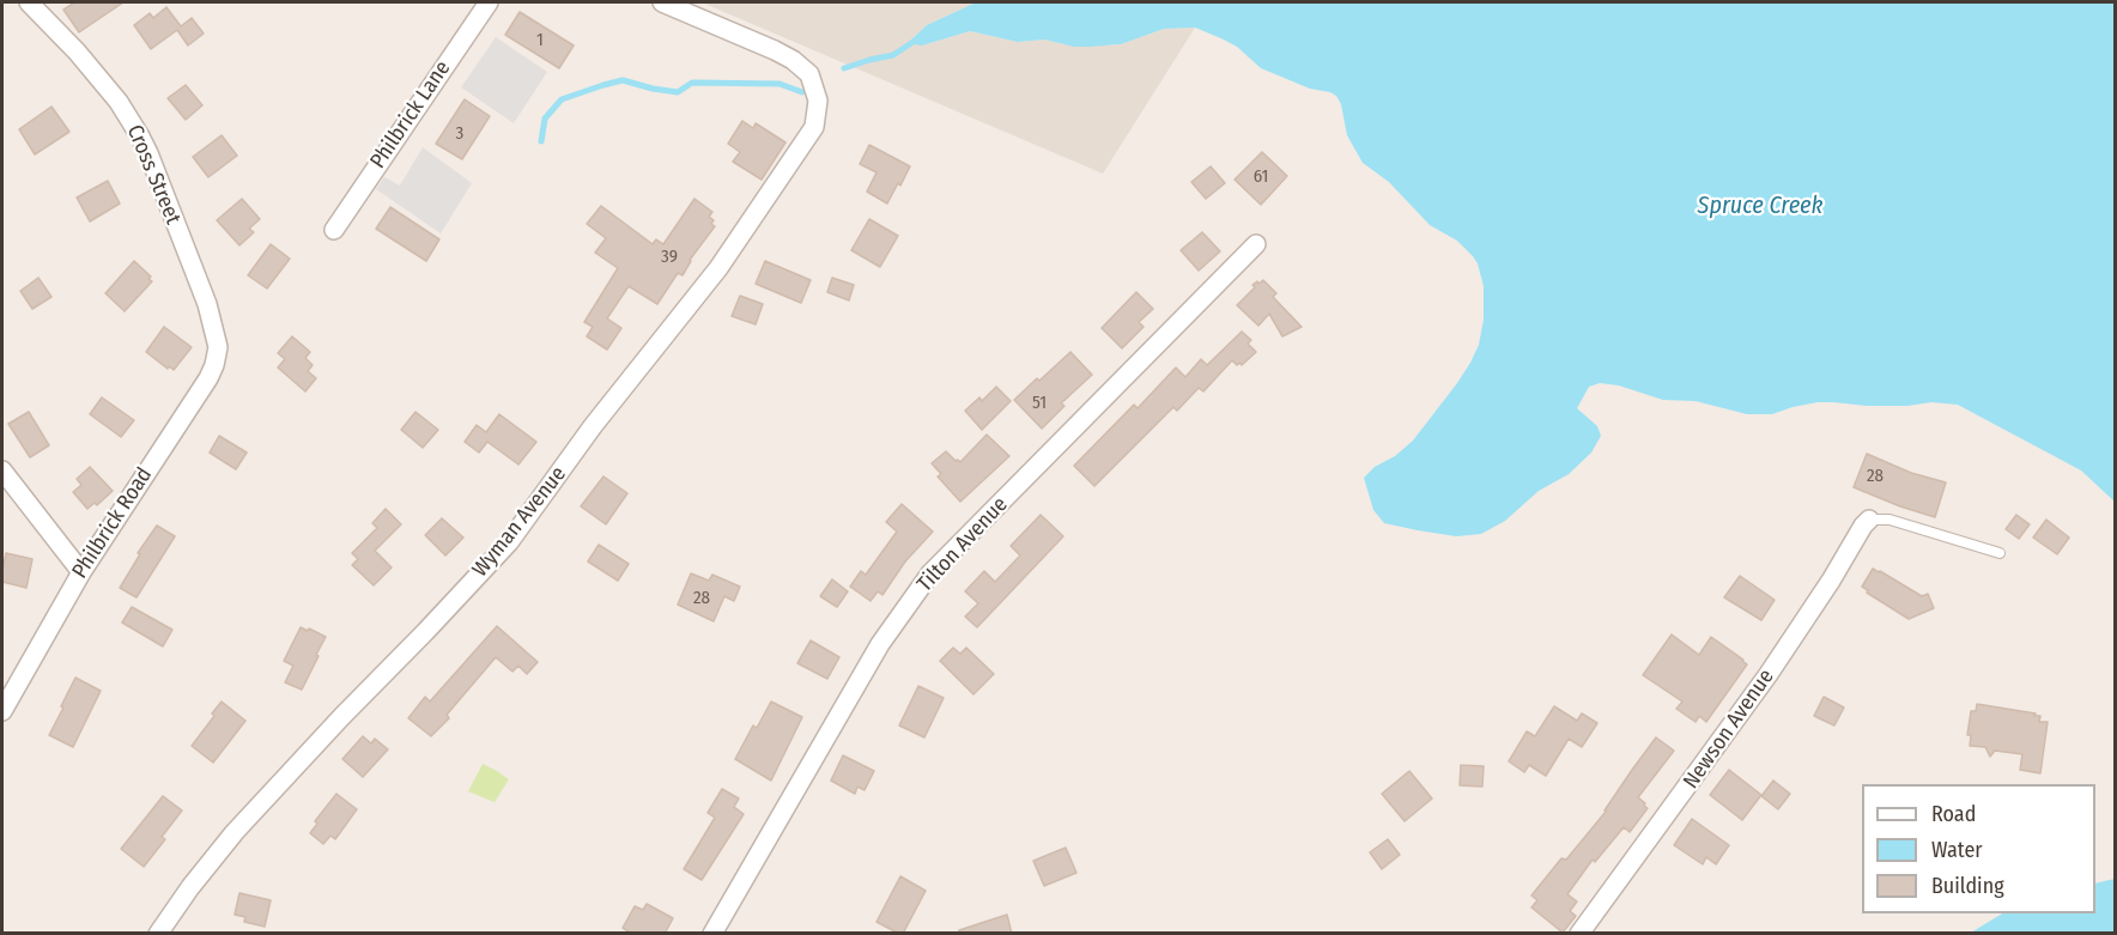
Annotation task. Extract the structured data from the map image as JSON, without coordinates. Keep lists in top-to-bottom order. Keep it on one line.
{"streets":{"street":["Philbrick Lane","Cross Street","Wyman Avenue","Philbrick Road","Tilton Avenue","Newson Avenue"]},"crossings":[["Cross Street","Philbrick Road"]],"water":["Spruce Creek"],"house_numbers":["1","3","61","39","51","28","28"],"legend":["Road","Water","Building"]}
